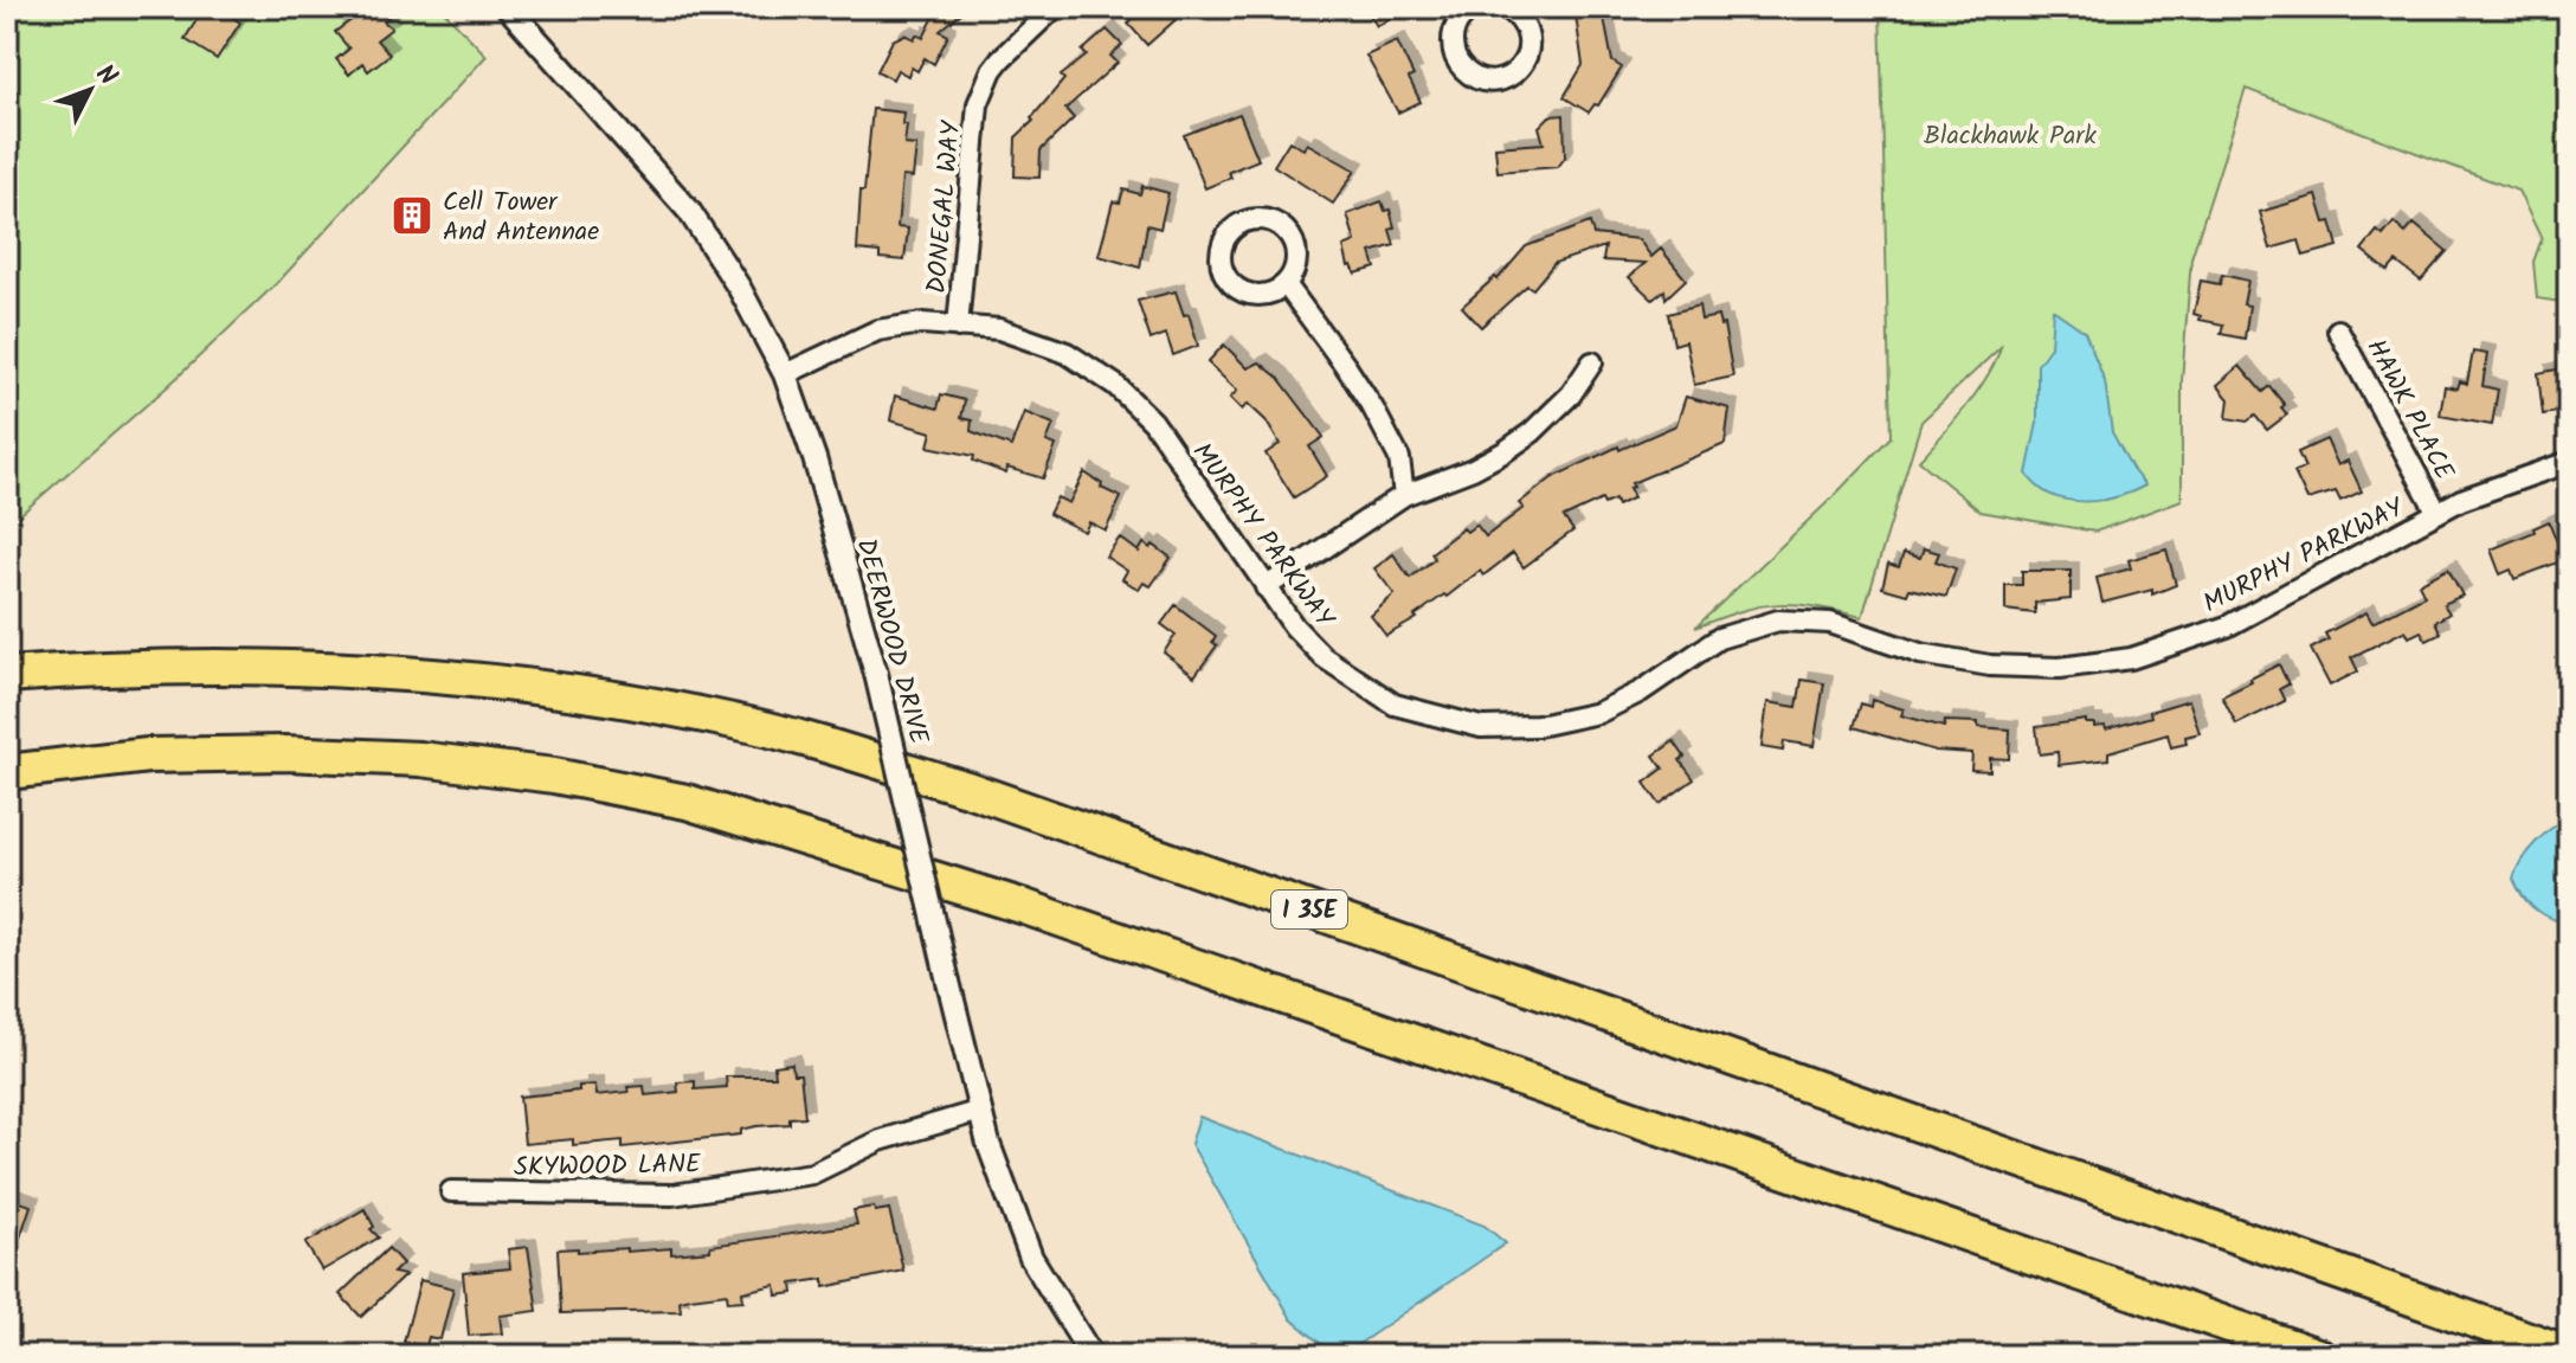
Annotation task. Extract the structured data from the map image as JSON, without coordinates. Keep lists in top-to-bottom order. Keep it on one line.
{"streets":{"highway":["I 35E"],"street":["DONEGAL WAY","HAWK PLACE","MURPHY PARKWAY","DEERWOOD DRIVE","SKYWOOD LANE"]},"crossings":[["DONEGAL WAY","MURPHY PARKWAY"],["HAWK PLACE","MURPHY PARKWAY"],["MURPHY PARKWAY","DEERWOOD DRIVE"],["DEERWOOD DRIVE","SKYWOOD LANE"]],"parks":["Blackhawk Park"],"places":{"building":["Cell Tower And Antennae"]},"north":"top right"}
